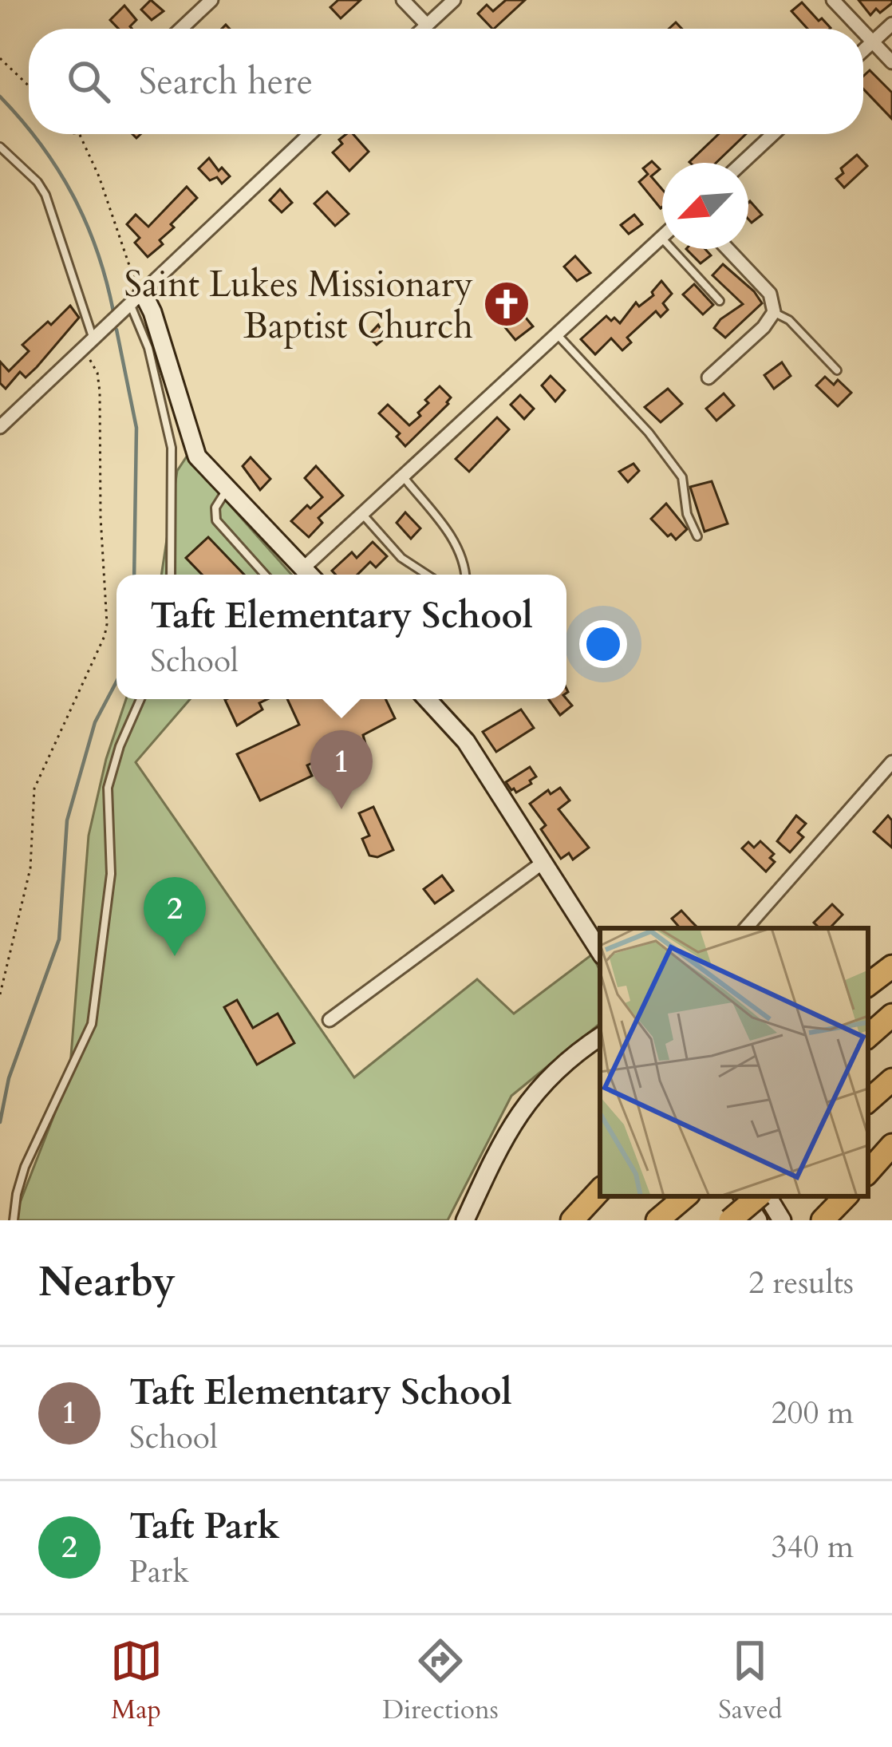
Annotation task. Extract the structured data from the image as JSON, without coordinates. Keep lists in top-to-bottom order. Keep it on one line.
{"places":{"church":["Saint Lukes Missionary Baptist Church"]},"north":"bottom left","page":{"search":"Search here","popup":["Taft Elementary School","School"],"pins":["1","2"],"heading":["Nearby","2 results"],"list":[{"mark":"1","name":"Taft Elementary School","note":"School","value":"200 m"},{"mark":"2","name":"Taft Park","note":"Park","value":"340 m"}],"nav":["Map","Directions","Saved"]}}
